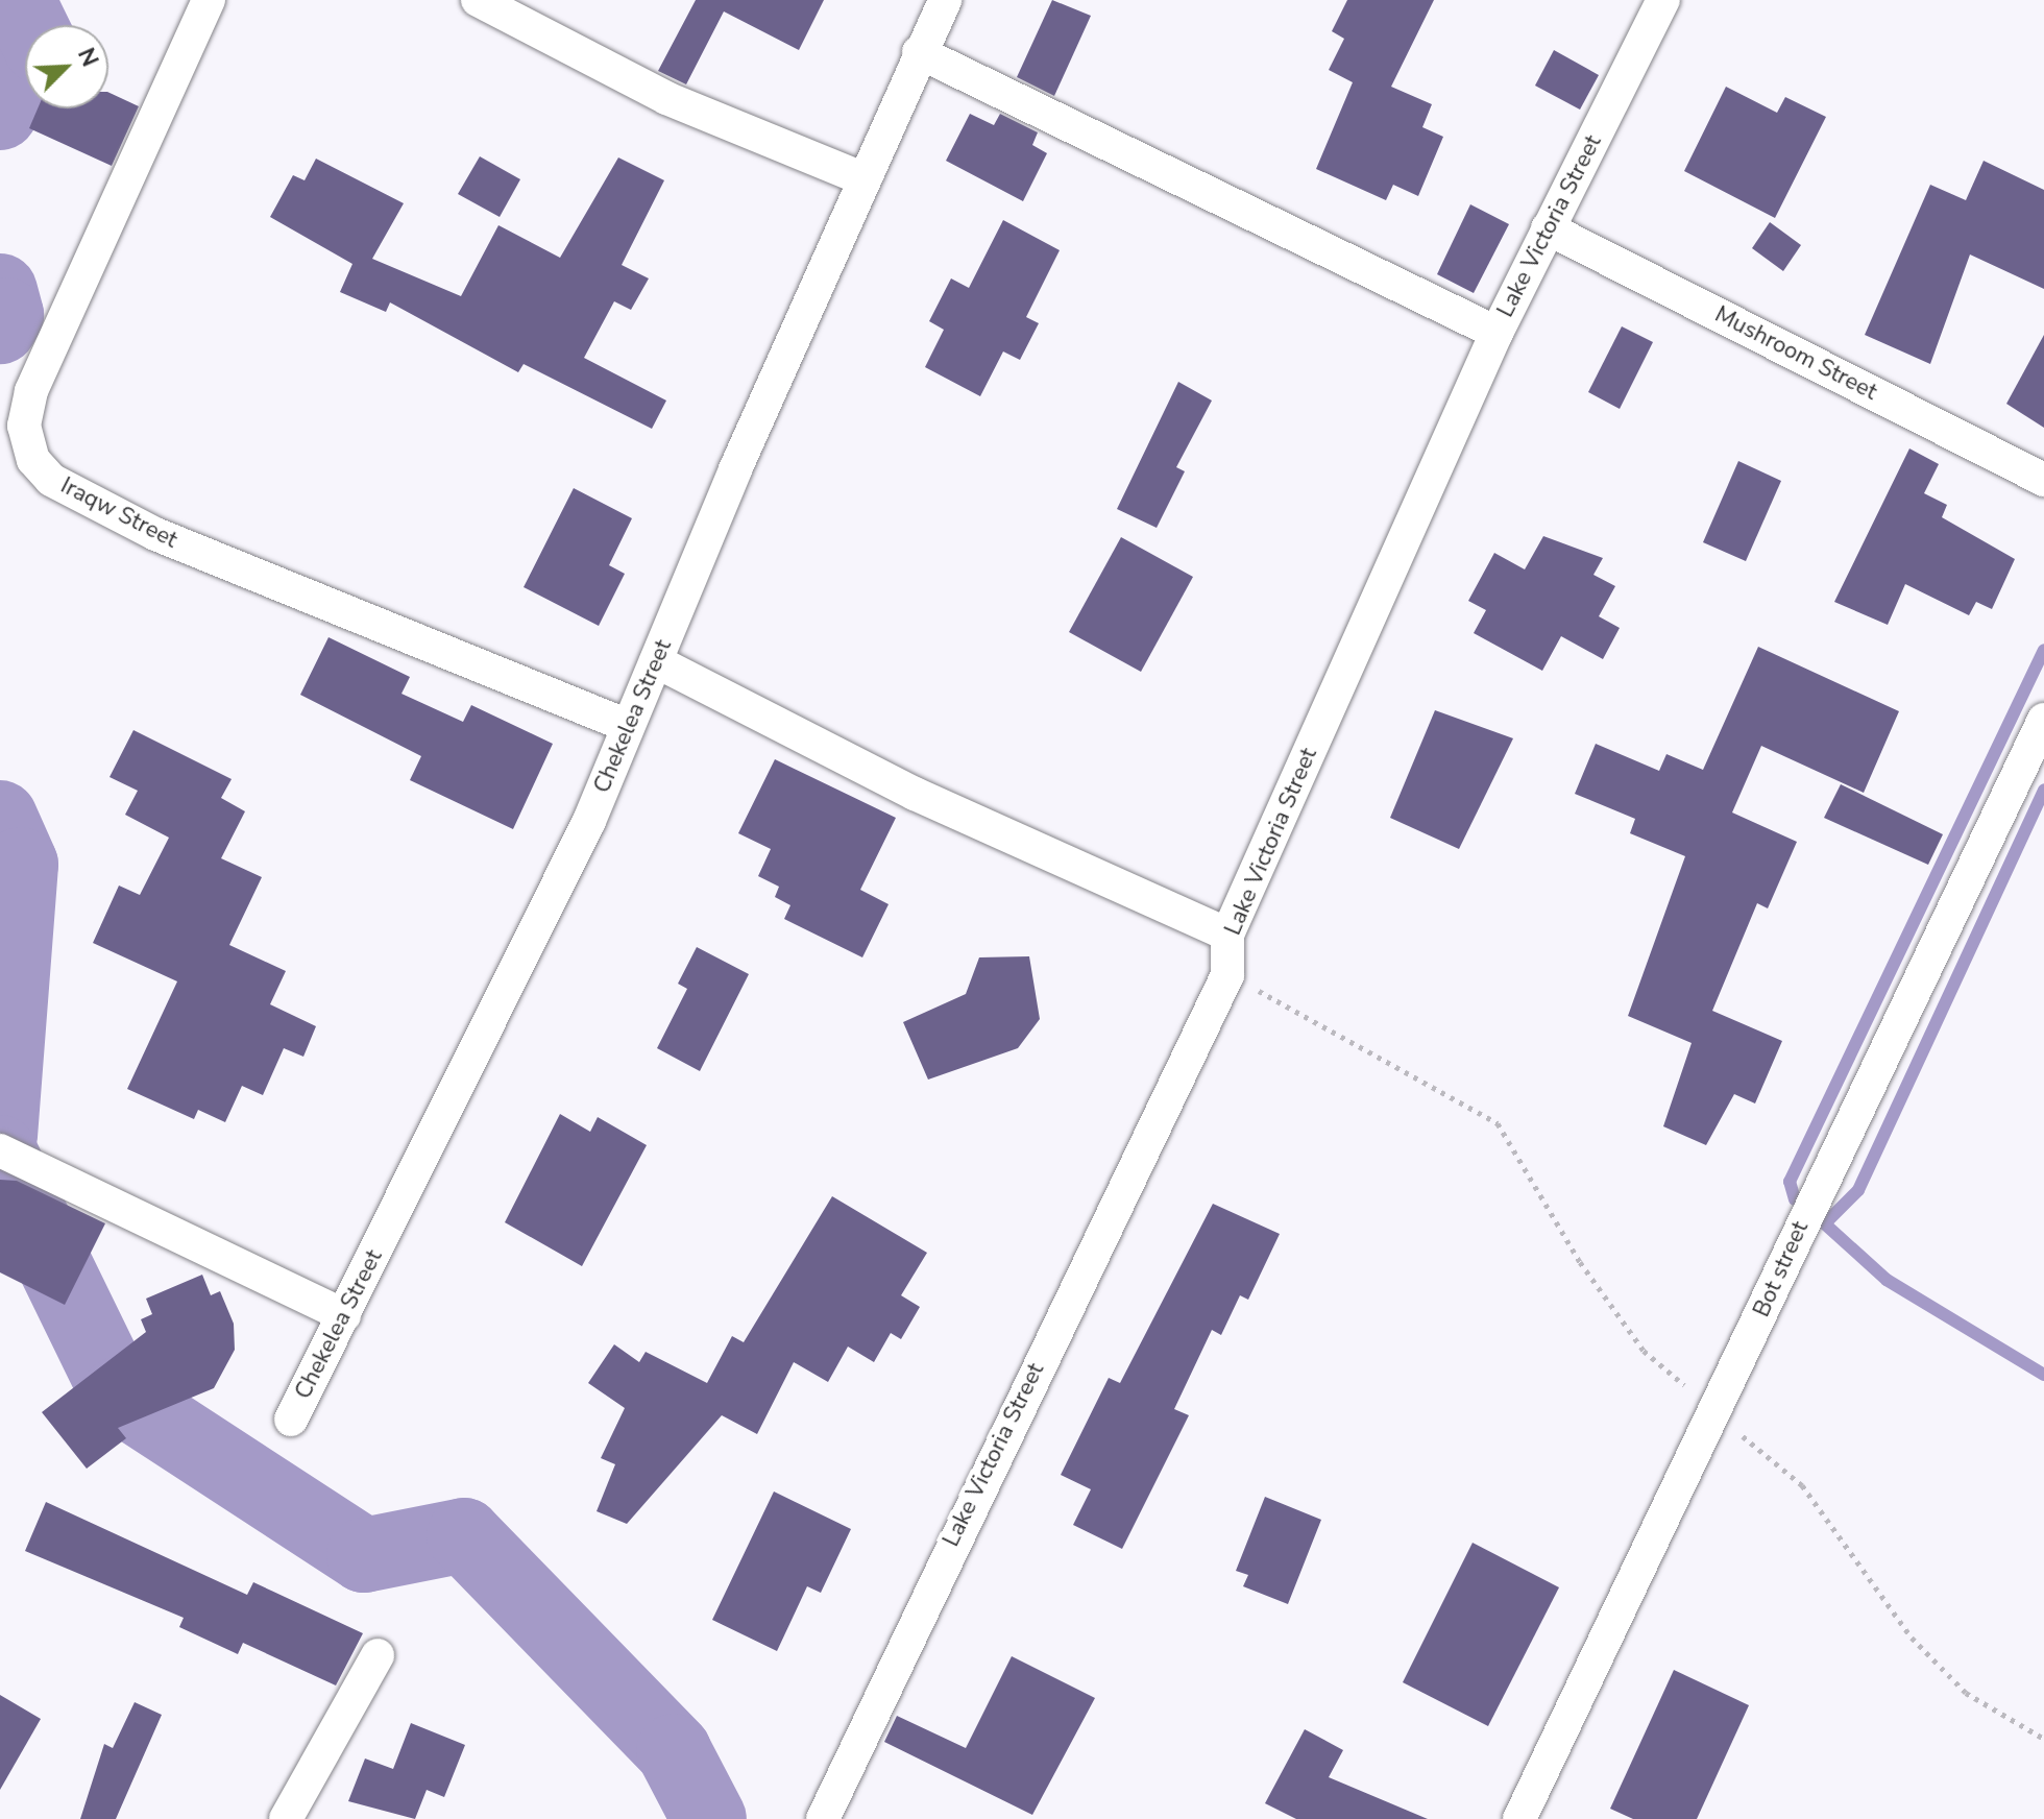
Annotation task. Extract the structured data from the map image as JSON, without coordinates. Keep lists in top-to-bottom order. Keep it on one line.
{"streets":{"street":["Lake Victoria Street","Mushroom Street","Iraqw Street","Chekelea Street","Bot street"]},"crossings":[["Lake Victoria Street","Mushroom Street"],["Iraqw Street","Chekelea Street"]],"north":"top right"}
